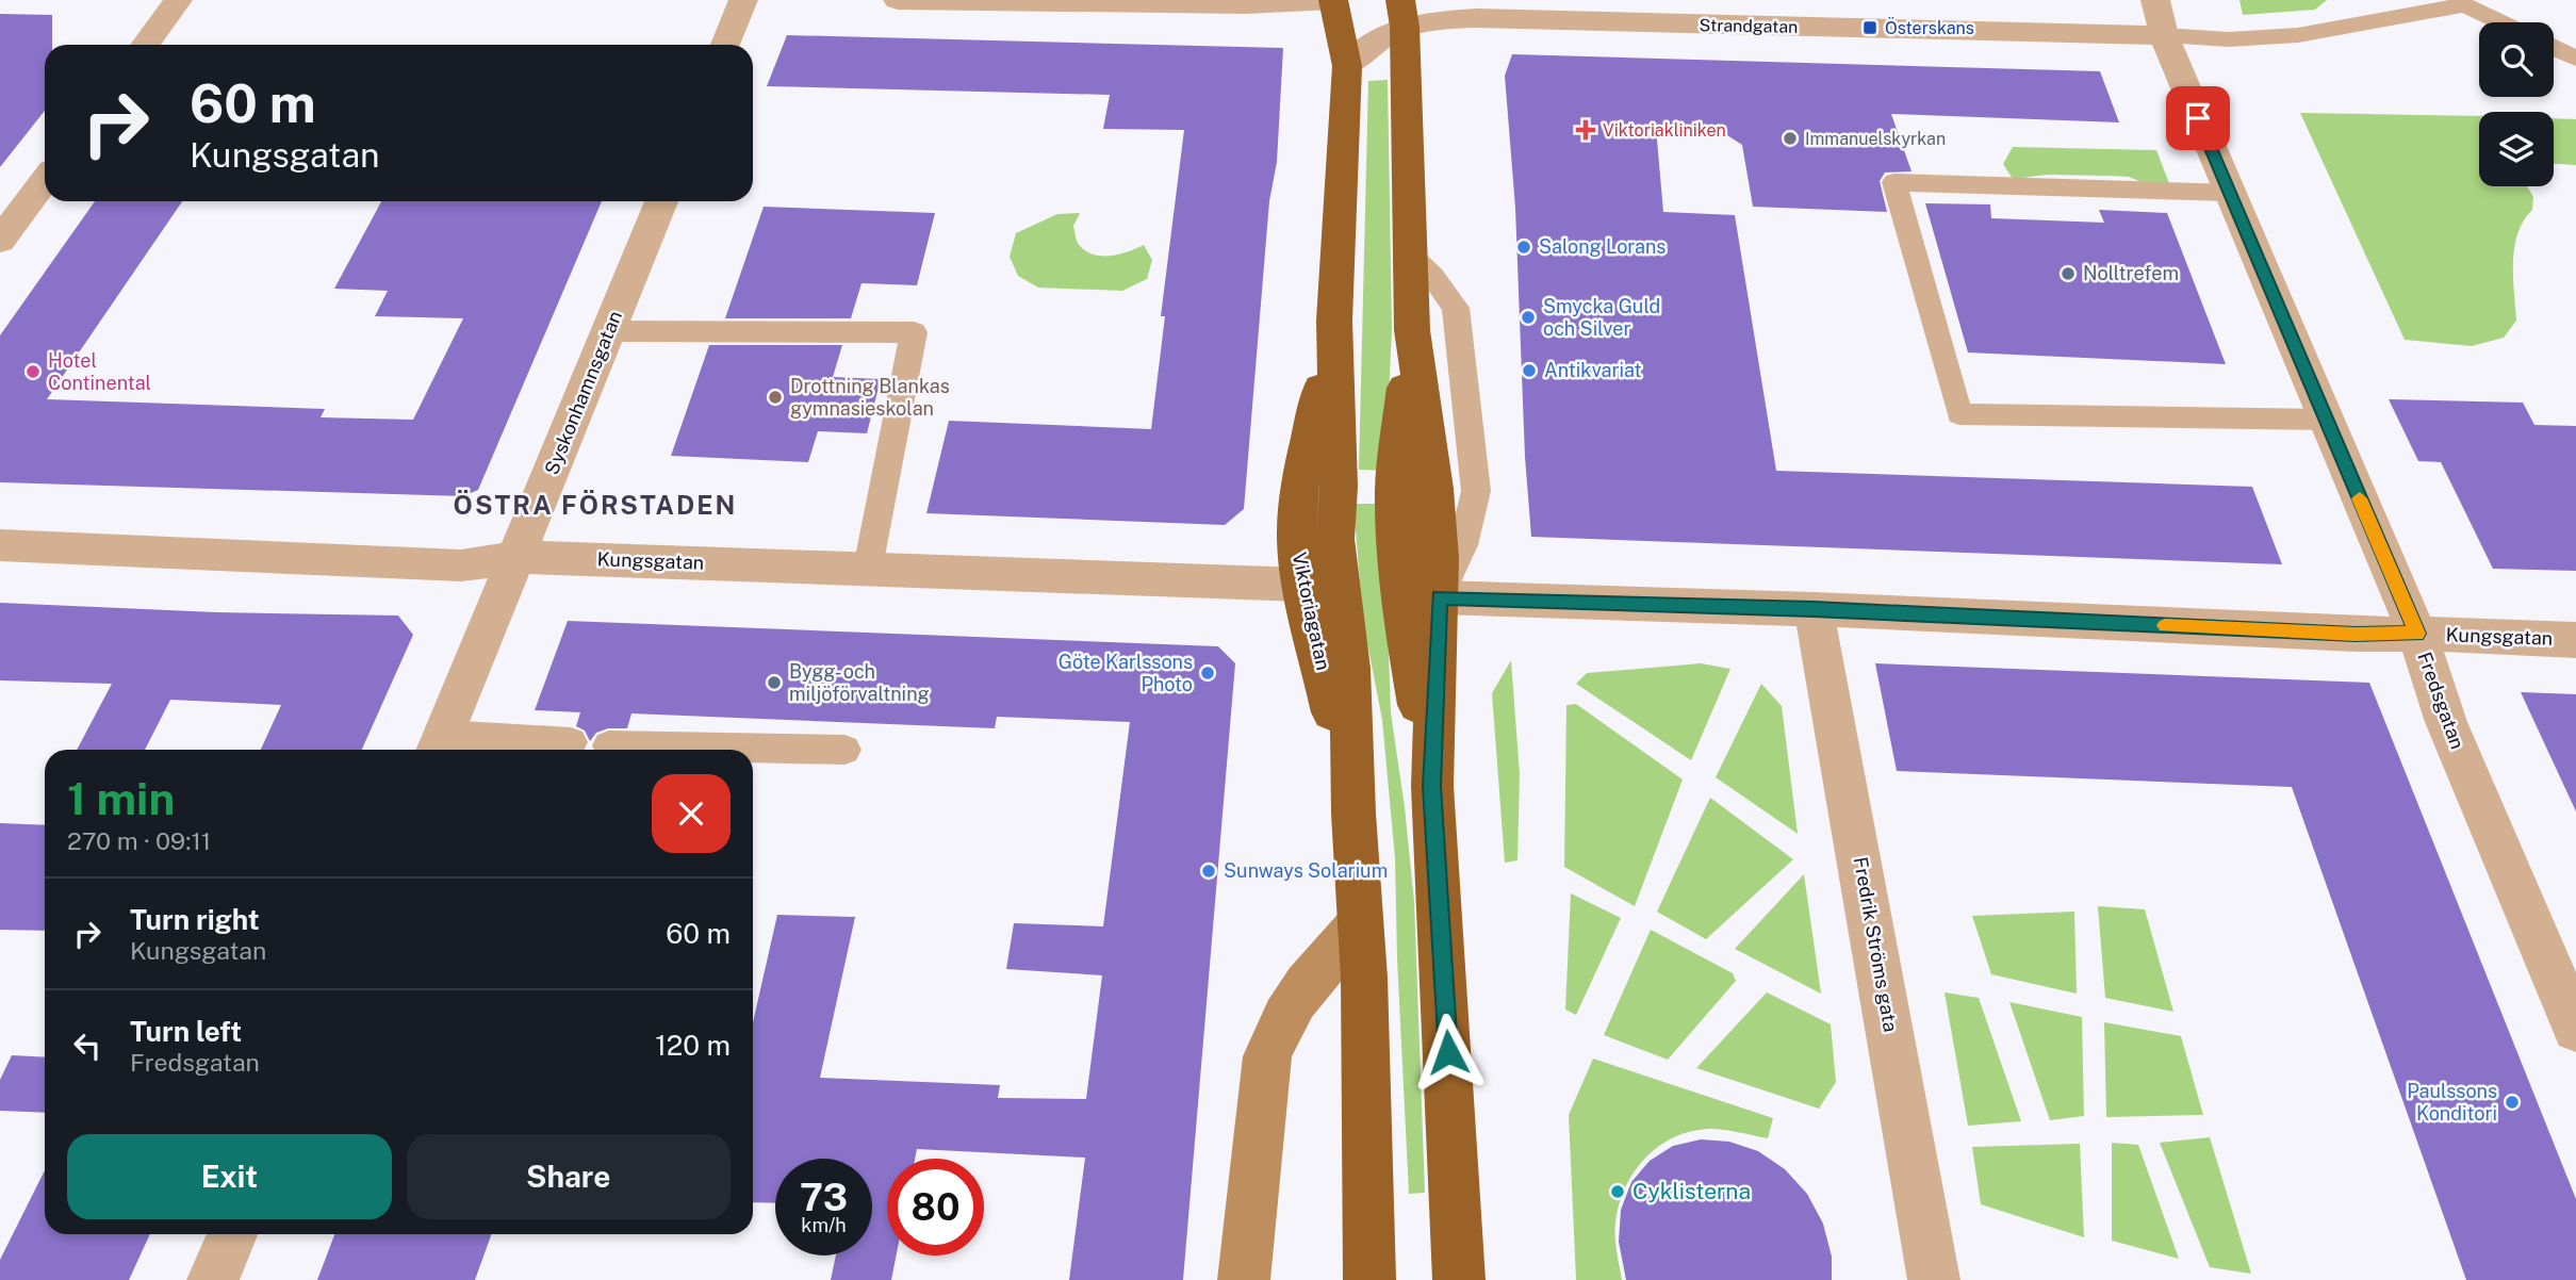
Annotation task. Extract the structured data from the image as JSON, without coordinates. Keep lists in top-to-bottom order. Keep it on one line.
{"streets":{"highway":["Viktoriagatan"],"street":["Strandgatan","Syskonhamnsgatan","Kungsgatan","Fredsgatan","Fredrik Ströms gata"]},"crossings":[["Strandgatan","Viktoriagatan"],["Strandgatan","Fredsgatan"],["Syskonhamnsgatan","Kungsgatan"],["Kungsgatan","Viktoriagatan"],["Kungsgatan","Fredsgatan"],["Kungsgatan","Fredrik Ströms gata"]],"districts":["ÖSTRA FÖRSTADEN"],"places":{"transit":["Österskans"],"health":["Viktoriakliniken"],"other":["Immanuelskyrkan","Salong Lorans","Nolltrefem","Smycka Guld och Silver","Antikvariat","Hotel Continental","Drottning Blankas gymnasieskolan","Göte Karlssons Photo","Bygg- och miljöförvaltning","Sunways Solarium","Paulssons Konditori","Cyklisterna"]},"page":{"turn":["60 m","Kungsgatan"],"heading":["1 min","270 m · 09:11"],"list":[{"name":"Turn right","note":"Kungsgatan","value":"60 m"},{"name":"Turn left","note":"Fredsgatan","value":"120 m"}],"buttons":["Exit","Share"],"speed":"73 km/h","limit":"80"}}
